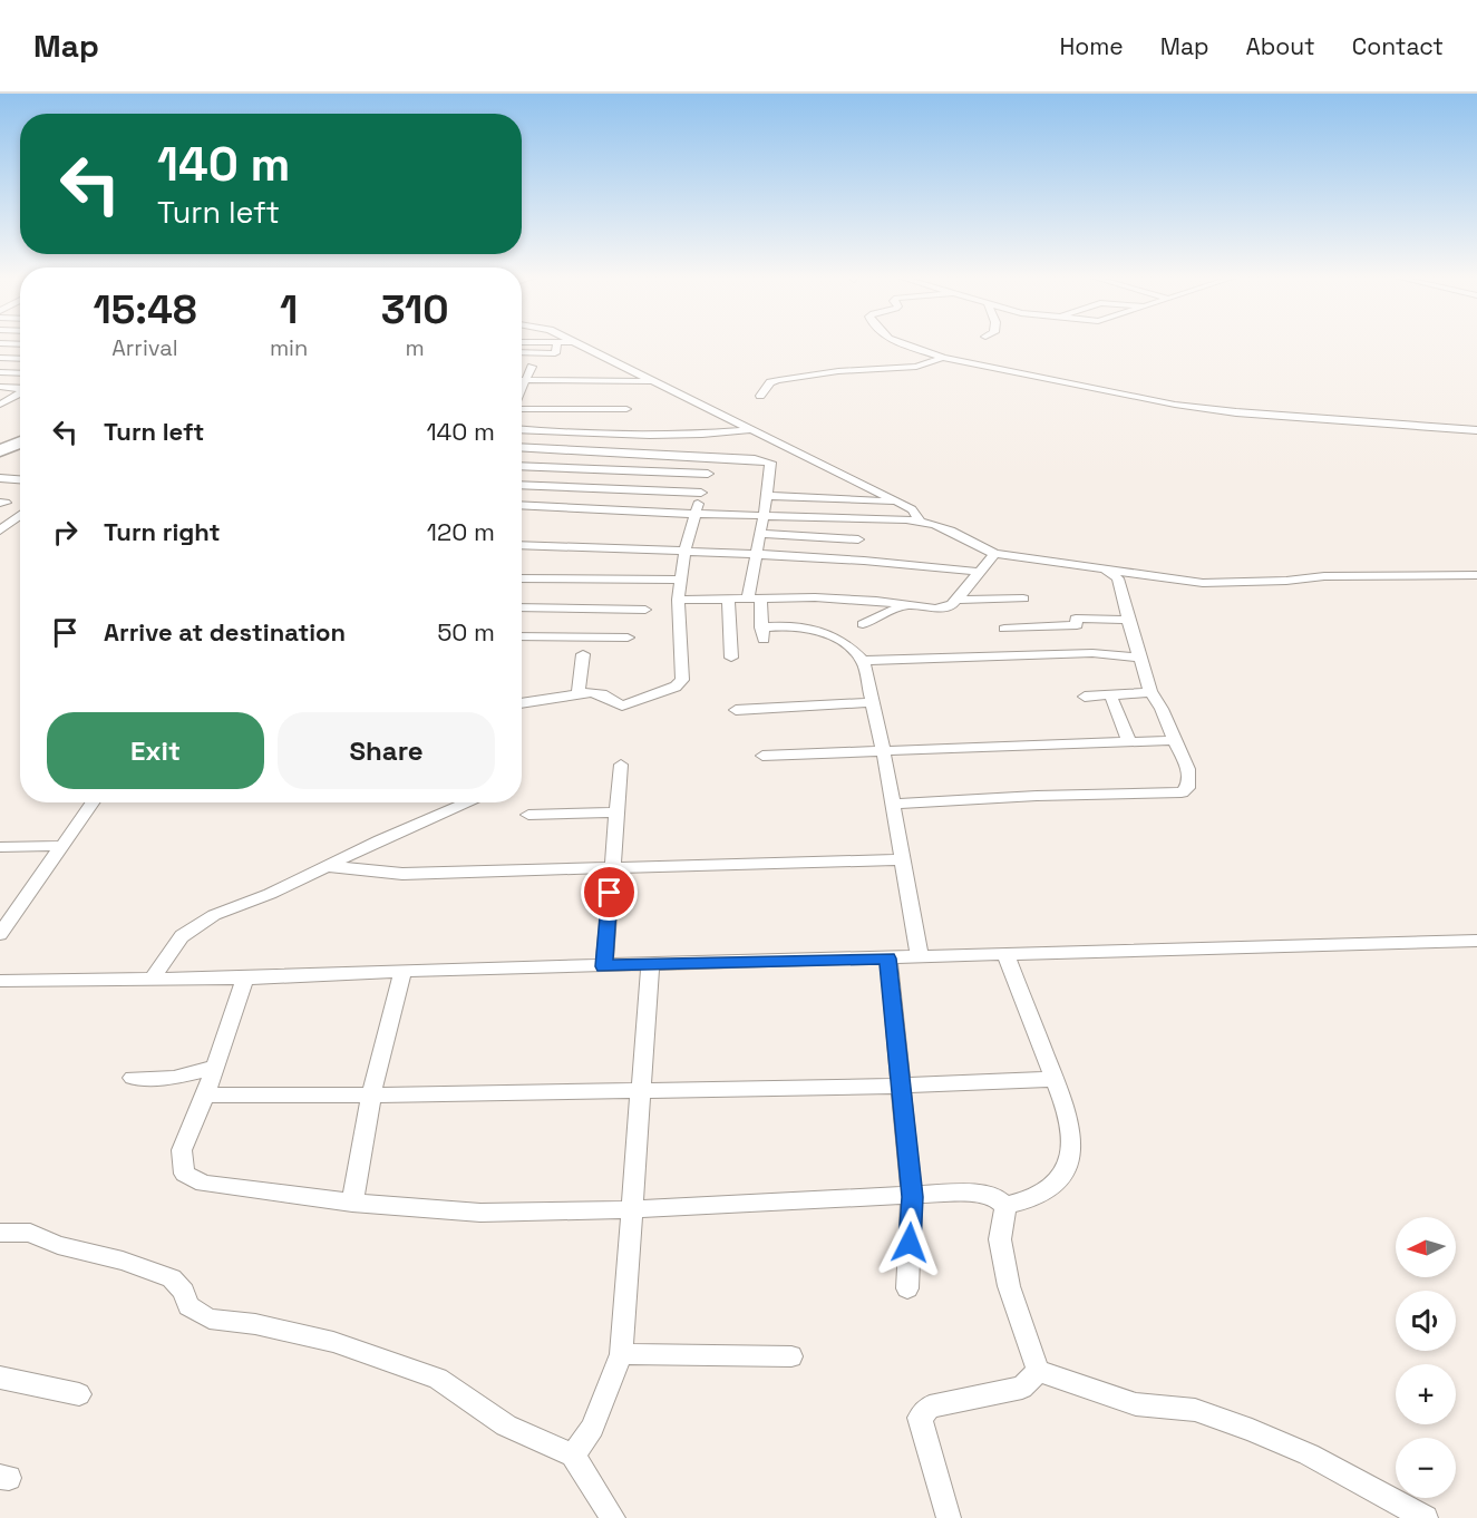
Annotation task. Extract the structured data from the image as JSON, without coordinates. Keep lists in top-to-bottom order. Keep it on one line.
{"north":"left","page":{"header":"Map","nav":["Home","Map","About","Contact"],"turn":["140 m","Turn left"],"eta":["15:48","Arrival","1","min","310","m"],"list":[{"name":"Turn left","value":"140 m"},{"name":"Turn right","value":"120 m"},{"name":"Arrive at destination","value":"50 m"}],"buttons":["Exit","Share"],"map_buttons":["+","−"]}}
